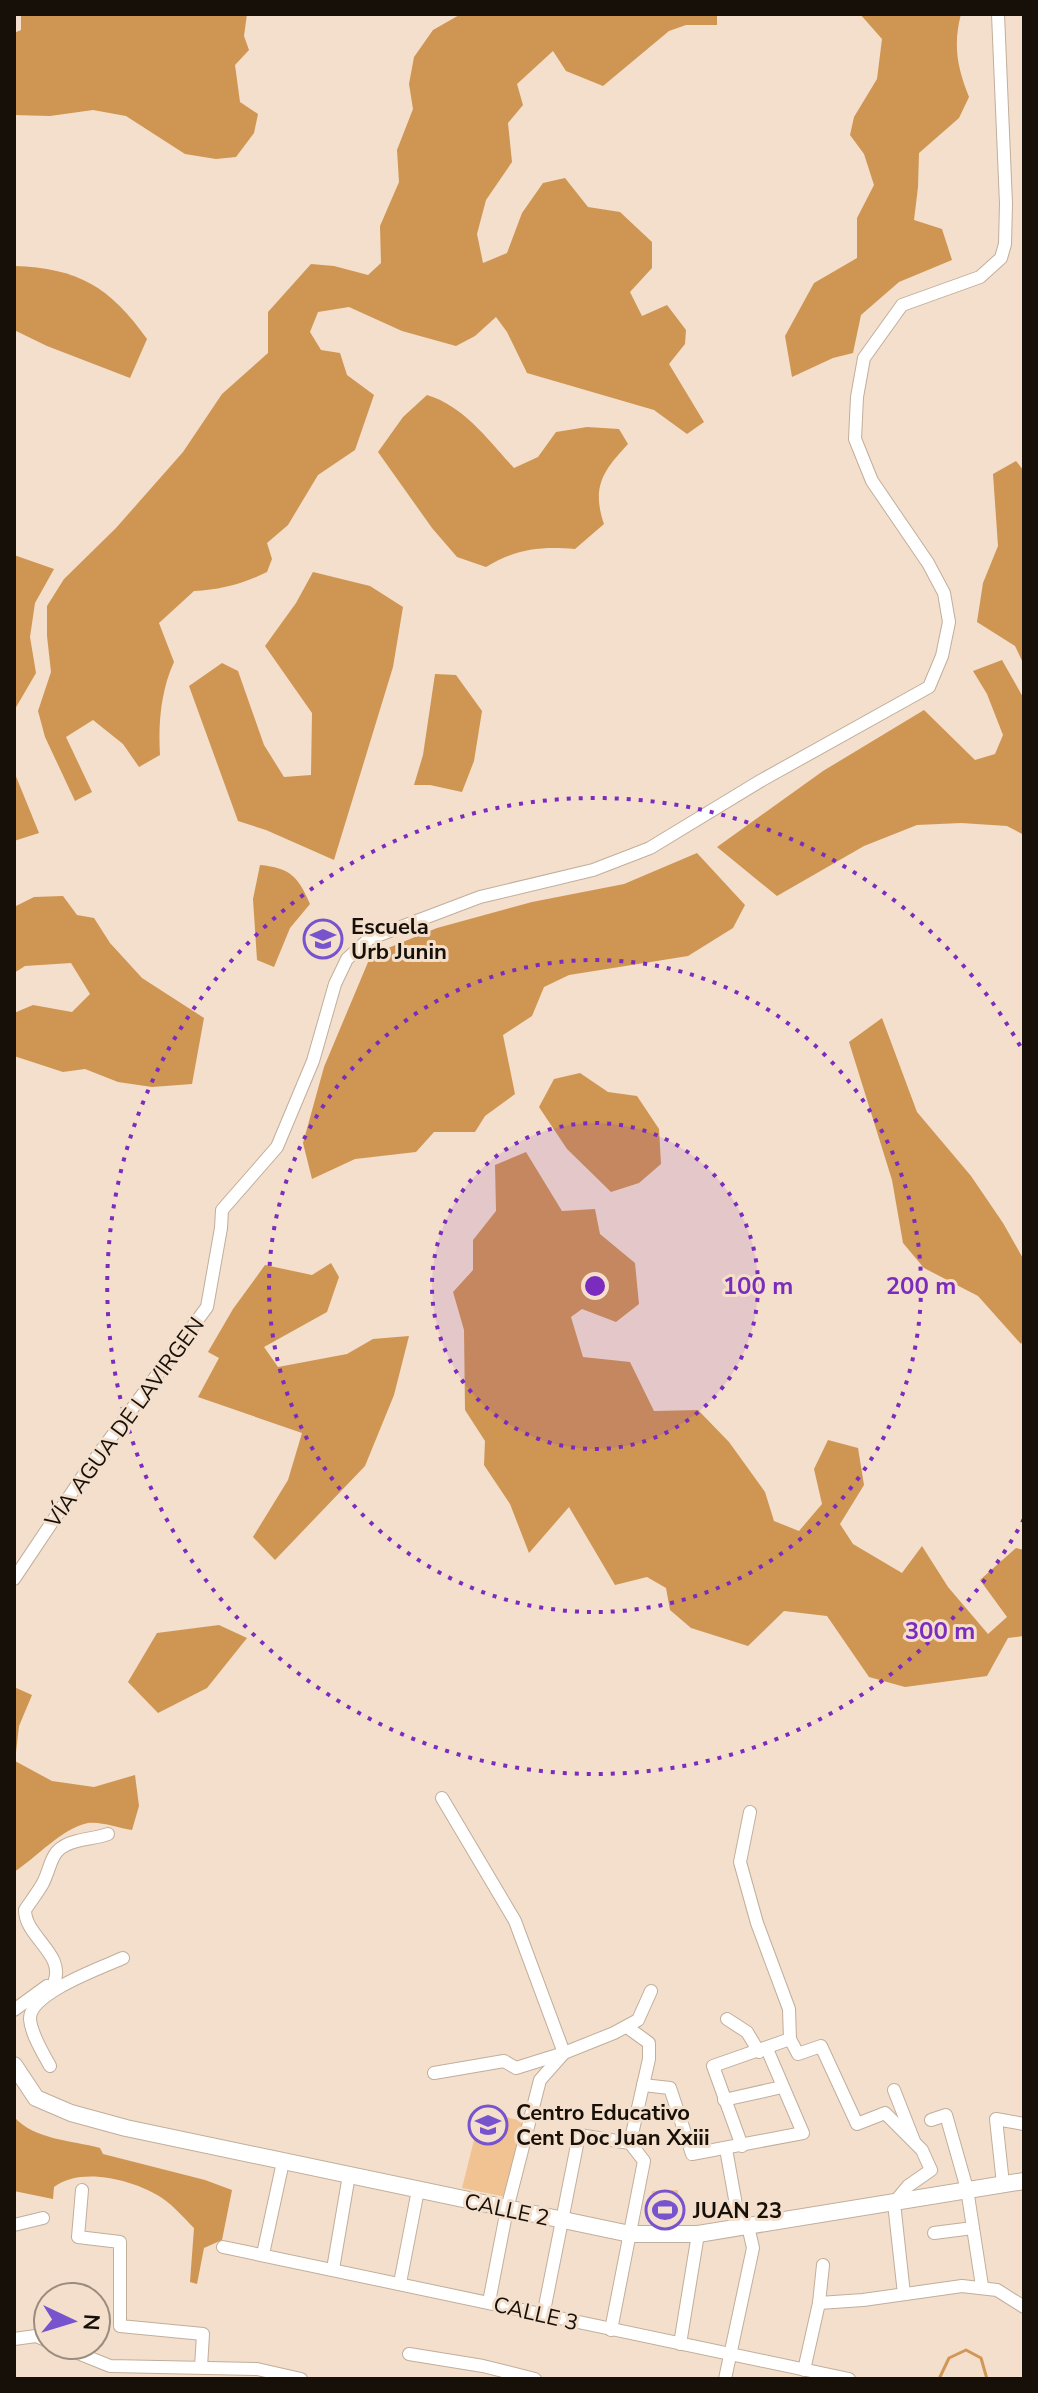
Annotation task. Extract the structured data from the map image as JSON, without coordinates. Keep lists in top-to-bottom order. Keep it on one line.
{"streets":{"street":["VÍA AGUA DE LAVIRGEN","CALLE 2","CALLE 3"]},"places":{"school or university":["Escuela Urb Junin","Centro Educativo Cent Doc Juan Xxiii"],"sports":["JUAN 23"]},"north":"right","rings":["100 m","200 m","300 m"]}
